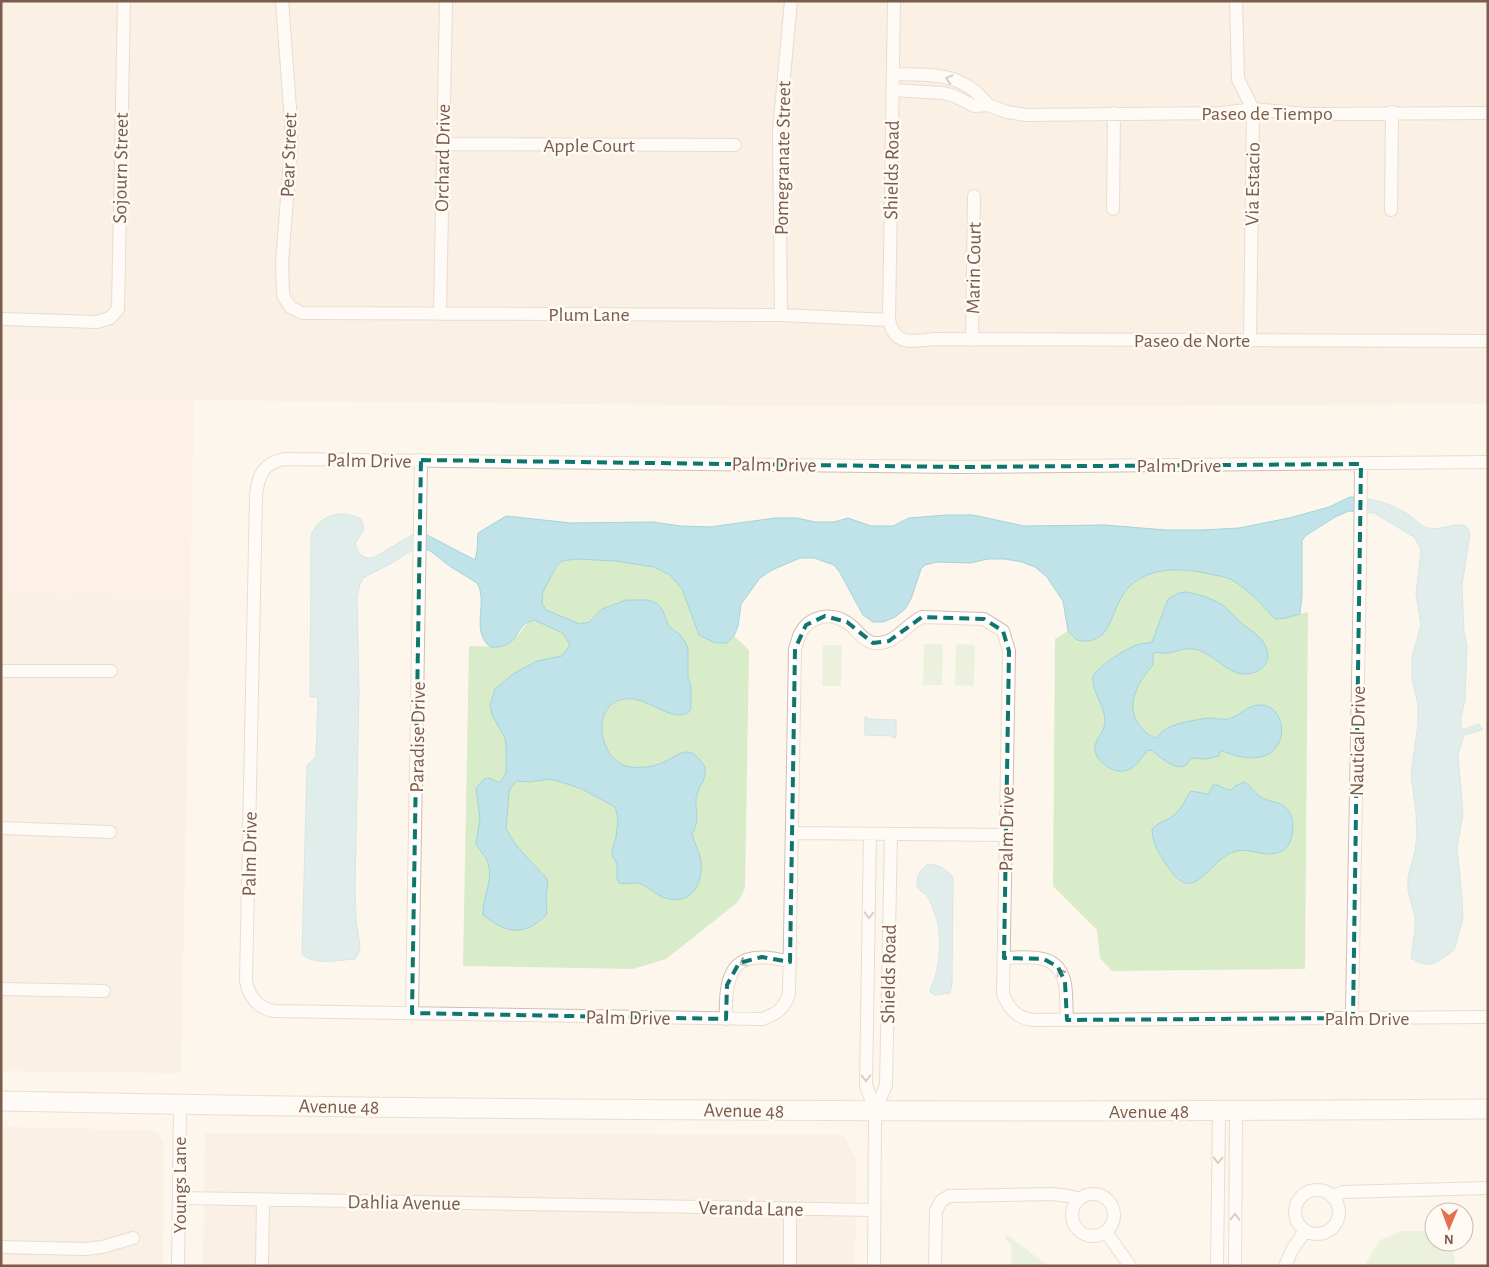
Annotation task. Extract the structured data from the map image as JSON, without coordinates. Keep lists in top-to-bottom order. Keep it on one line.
{"streets":{"main road":["Avenue 48"],"street":["Paseo de Tiempo","Apple Court","Pear Street","Orchard Drive","Pomegranate Street","Sojourn Street","Shields Road","Via Estacio","Marin Court","Plum Lane","Paseo de Norte","Palm Drive","Paradise Drive","Nautical Drive","Youngs Lane","Dahlia Avenue","Veranda Lane"]},"crossings":[["Paseo de Tiempo","Shields Road"],["Paseo de Tiempo","Via Estacio"],["Apple Court","Orchard Drive"],["Pear Street","Plum Lane"],["Orchard Drive","Plum Lane"],["Pomegranate Street","Plum Lane"],["Shields Road","Plum Lane"],["Shields Road","Paseo de Norte"],["Shields Road","Avenue 48"],["Shields Road","Veranda Lane"],["Via Estacio","Paseo de Norte"],["Marin Court","Paseo de Norte"],["Palm Drive","Paradise Drive"],["Palm Drive","Nautical Drive"],["Avenue 48","Youngs Lane"],["Youngs Lane","Dahlia Avenue"],["Dahlia Avenue","Veranda Lane"]],"north":"bottom"}
